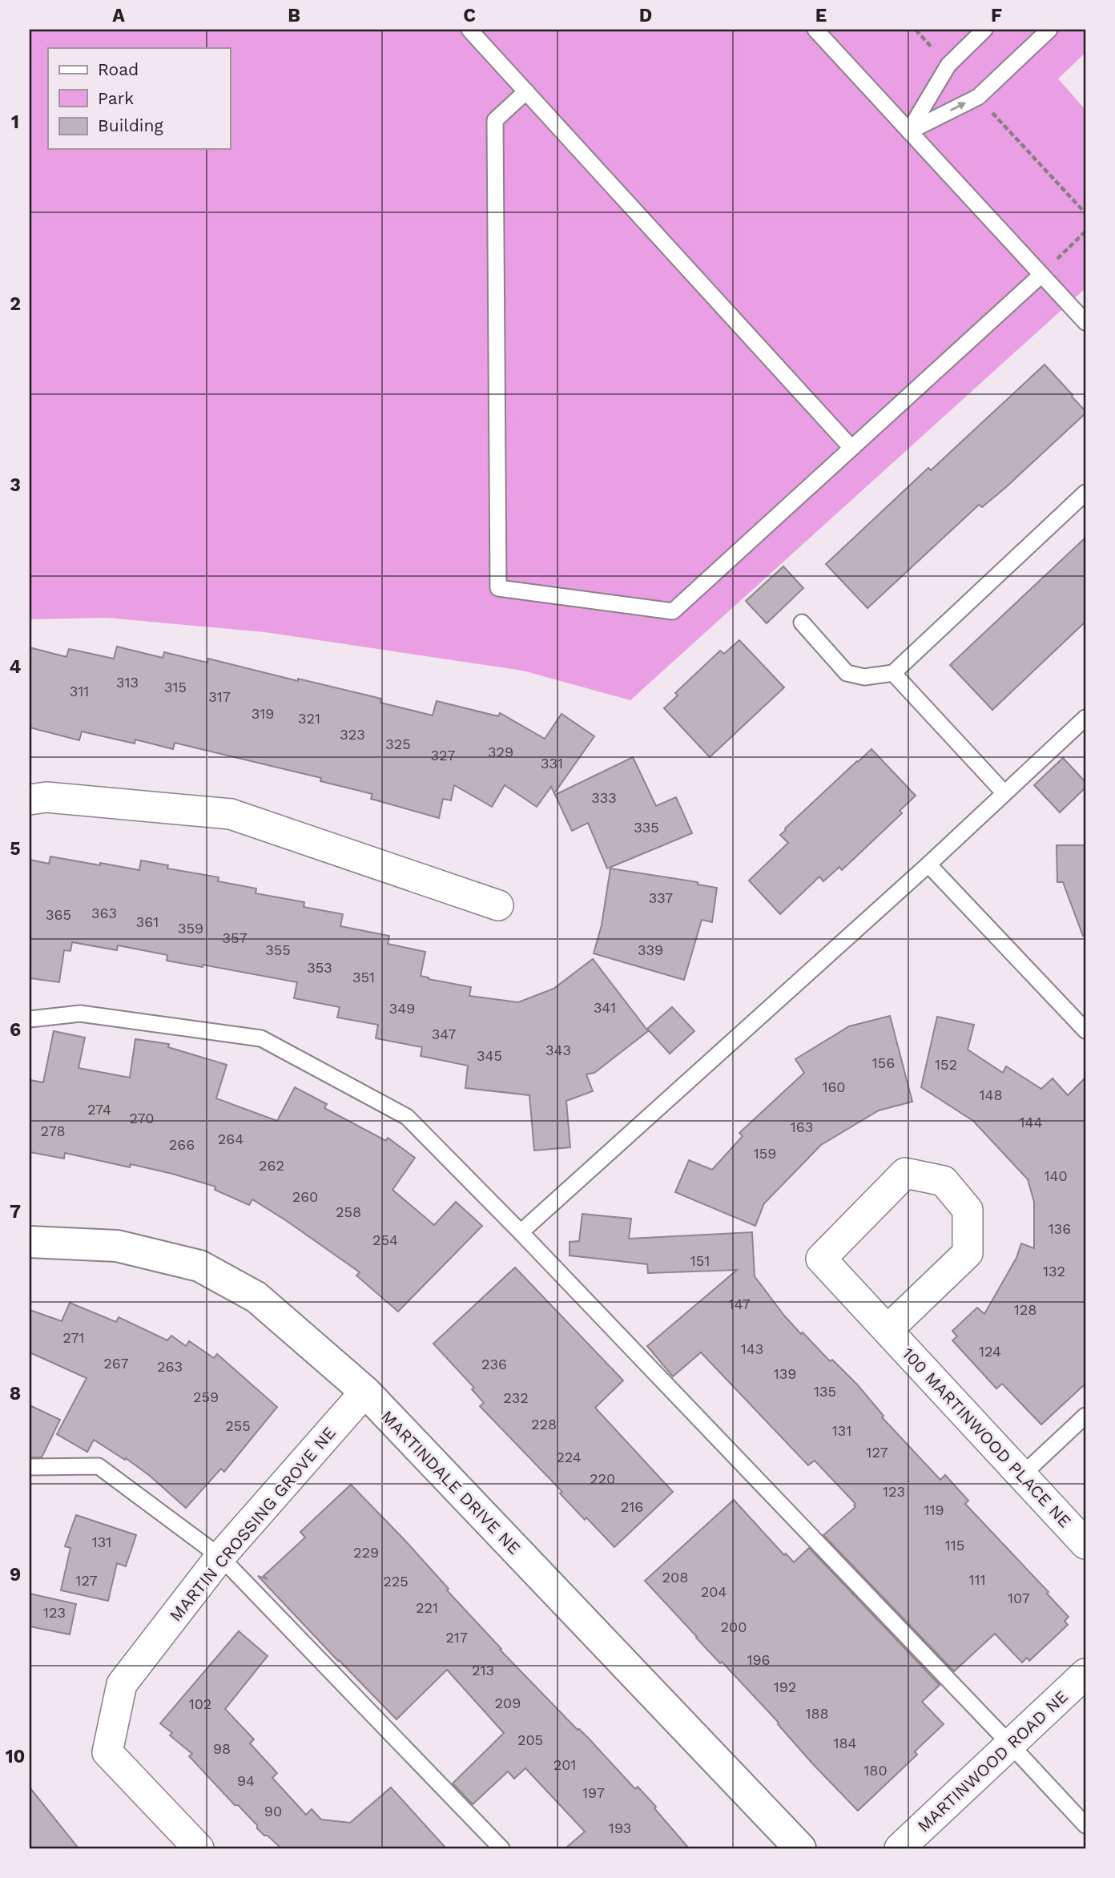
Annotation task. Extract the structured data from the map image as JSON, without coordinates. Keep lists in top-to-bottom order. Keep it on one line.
{"streets":{"street":["100 MARTINWOOD PLACE NE","MARTINDALE DRIVE NE","MARTIN CROSSING GROVE NE","MARTINWOOD ROAD NE"]},"crossings":[["MARTINDALE DRIVE NE","MARTIN CROSSING GROVE NE"]],"house_numbers":["313","315","311","317","319","321","323","325","329","327","331","333","335","337","363","365","361","359","357","355","339","353","351","341","349","347","343","345","156","152","160","148","274","270","144","163","278","264","266","159","262","140","260","258","136","254","151","132","147","128","271","143","124","267","236","263","139","135","259","232","228","255","131","127","224","220","123","216","119","131","115","229","208","111","127","225","204","107","221","123","200","217","196","213","192","209","102","188","205","184","98","201","180","94","197","90","193"],"legend":["Road","Park","Building"],"grid":{"columns":["A","B","C","D","E","F"],"rows":["1","2","3","4","5","6","7","8","9","10"]}}
